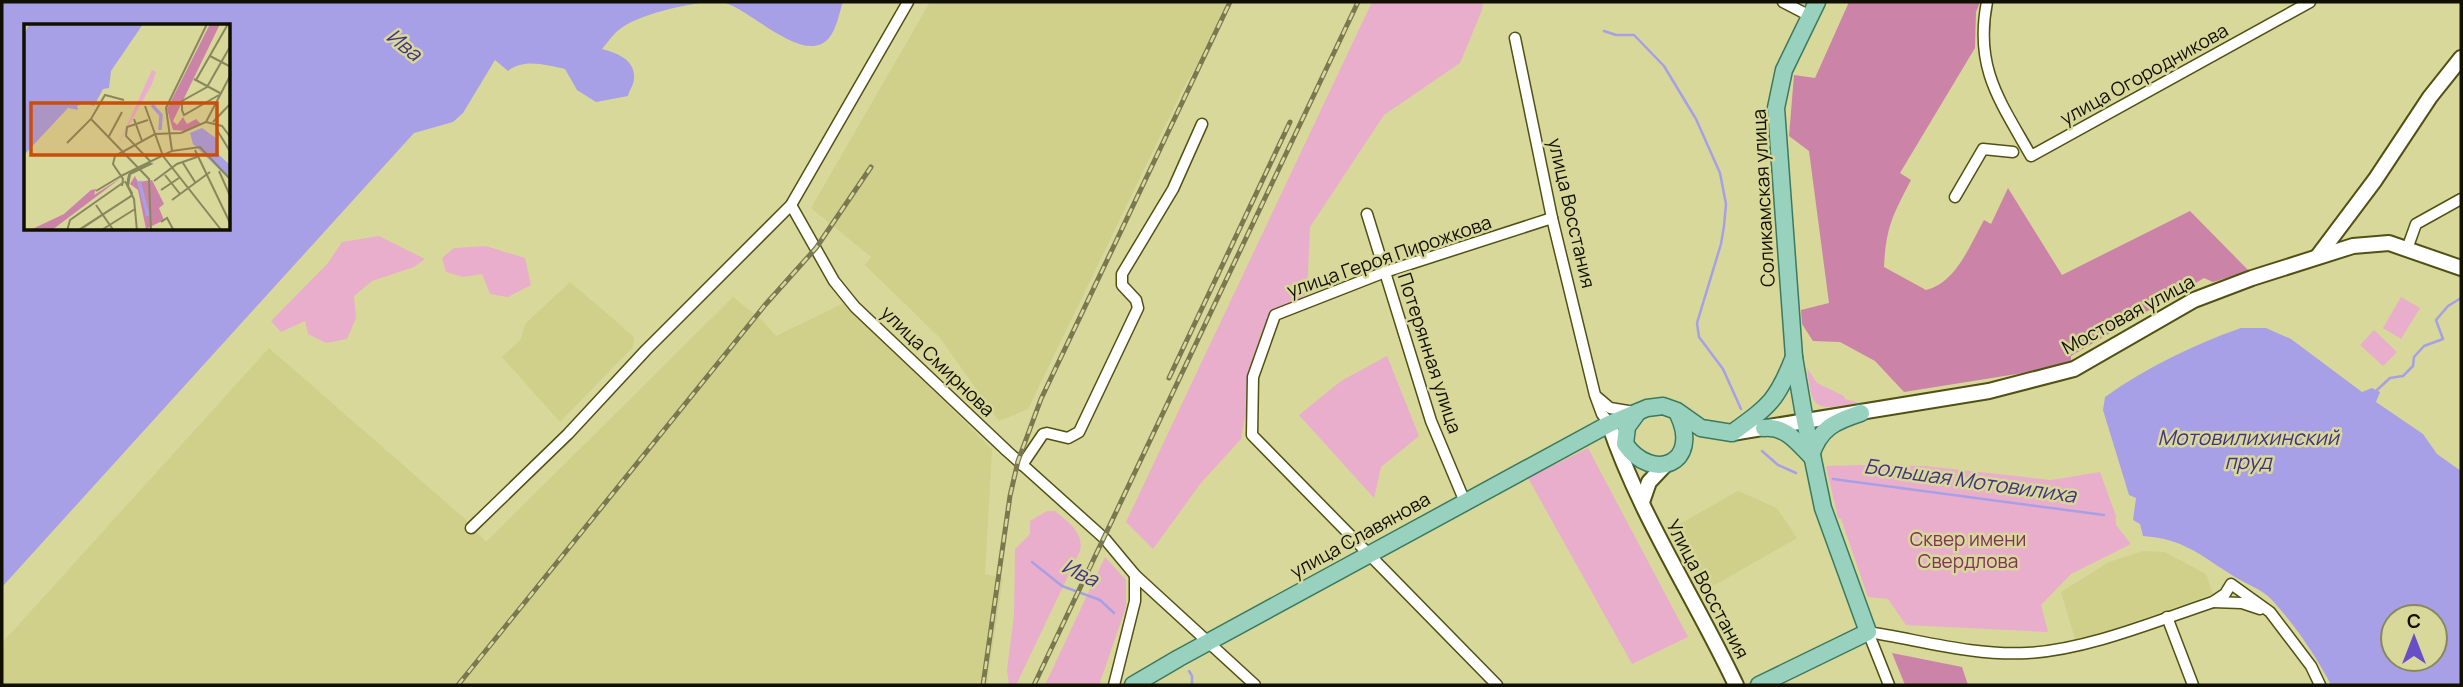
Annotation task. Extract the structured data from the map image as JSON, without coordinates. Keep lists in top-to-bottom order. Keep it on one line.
{"streets":{"main road":["Соликамская улица","Мостовая улица","улица Славянова","Улица Восстания"],"street":["улица Огородникова","улица Восстания","улица Героя Пирожкова","Потерянная улица","улица Смирнова"]},"crossings":[["Соликамская улица","Мостовая улица"],["улица Восстания","улица Героя Пирожкова"],["улица Восстания","Мостовая улица"],["улица Восстания","улица Славянова"],["улица Героя Пирожкова","Потерянная улица"],["улица Героя Пирожкова","улица Славянова"],["Мостовая улица","улица Славянова"],["Потерянная улица","улица Славянова"],["улица Смирнова","улица Славянова"]],"water":["Ива","Мотовилихинский пруд","Большая Мотовилиха"],"parks":["Сквер имени Свердлова"],"north":"top"}
